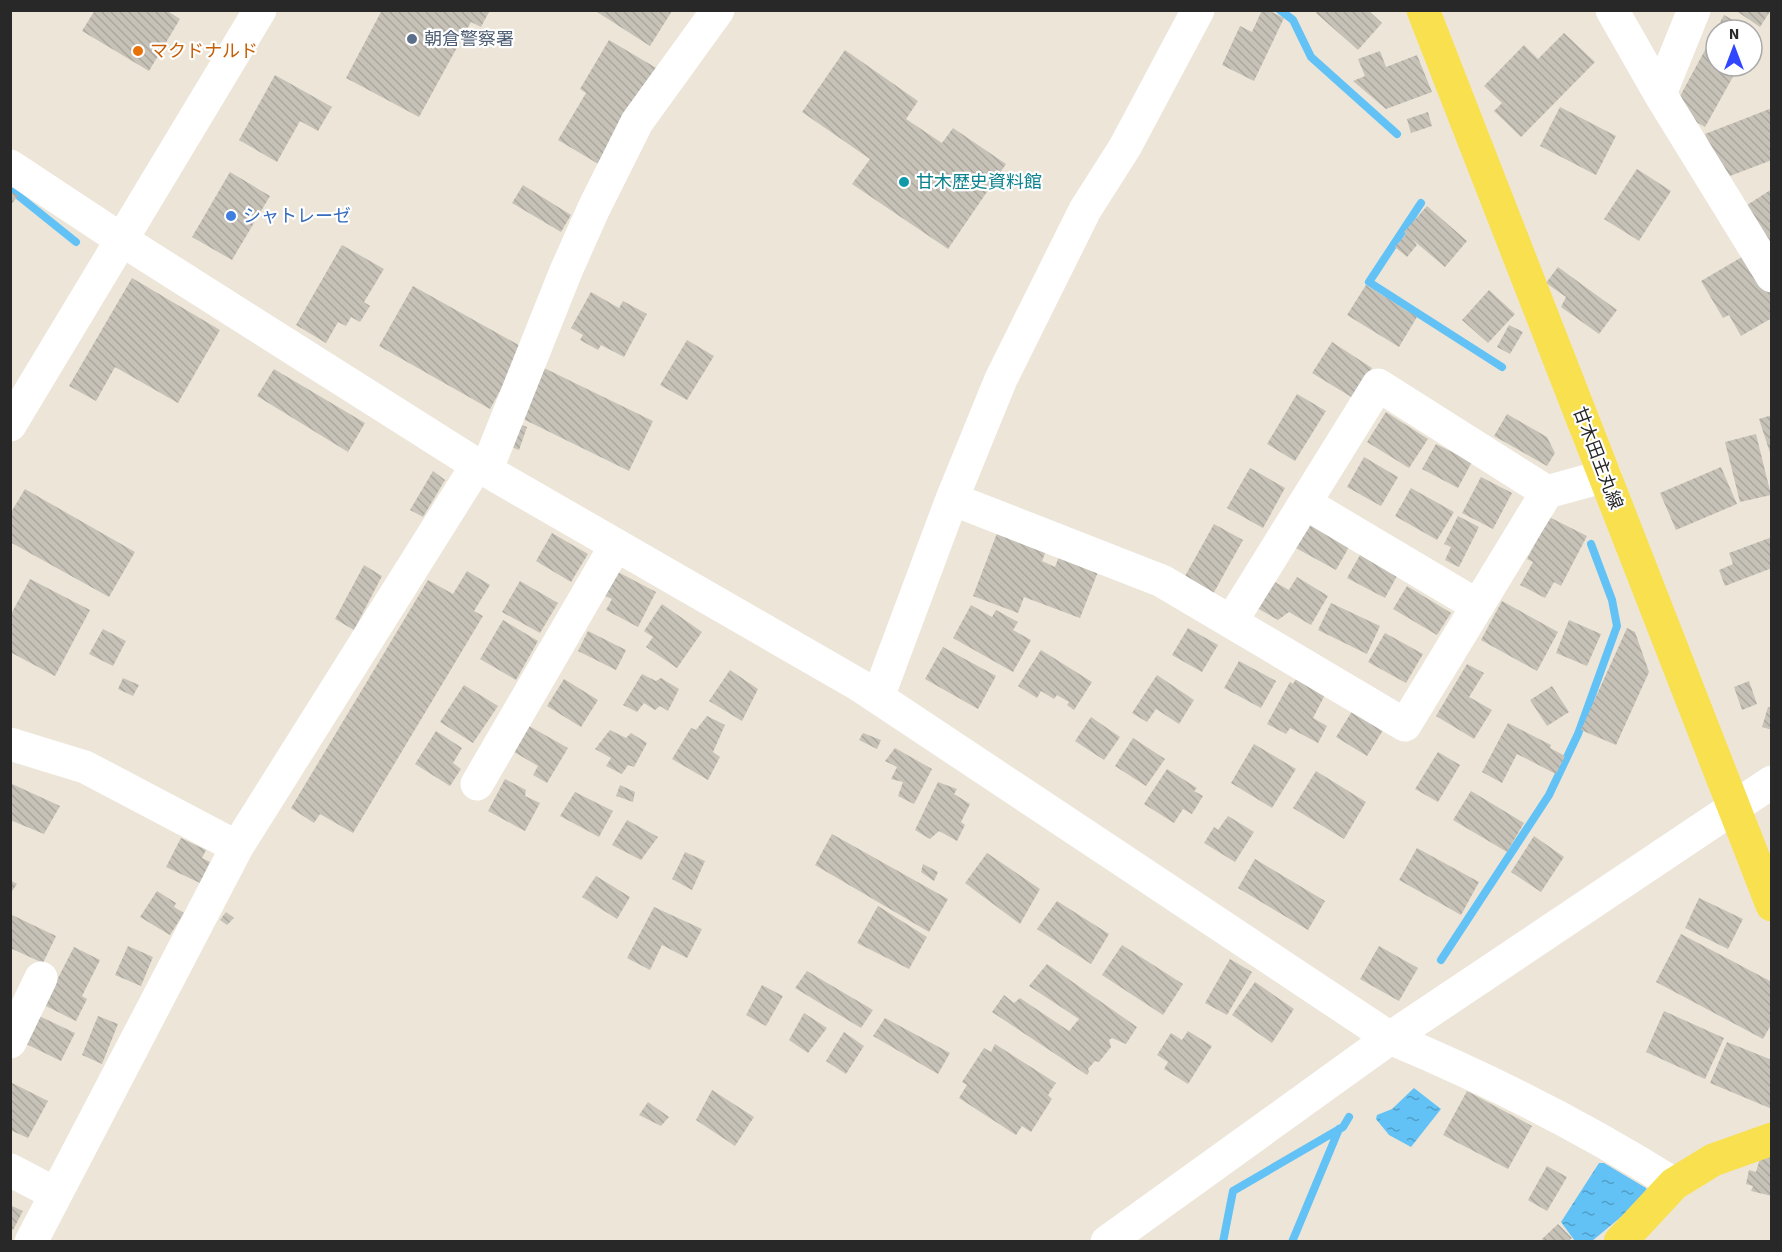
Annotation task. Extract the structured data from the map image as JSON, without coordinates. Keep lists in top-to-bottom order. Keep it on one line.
{"streets":{"main road":["甘木田主丸線"]},"places":["朝倉警察署","マクドナルド","甘木歴史資料館","シャトレーゼ"],"north":"top"}
